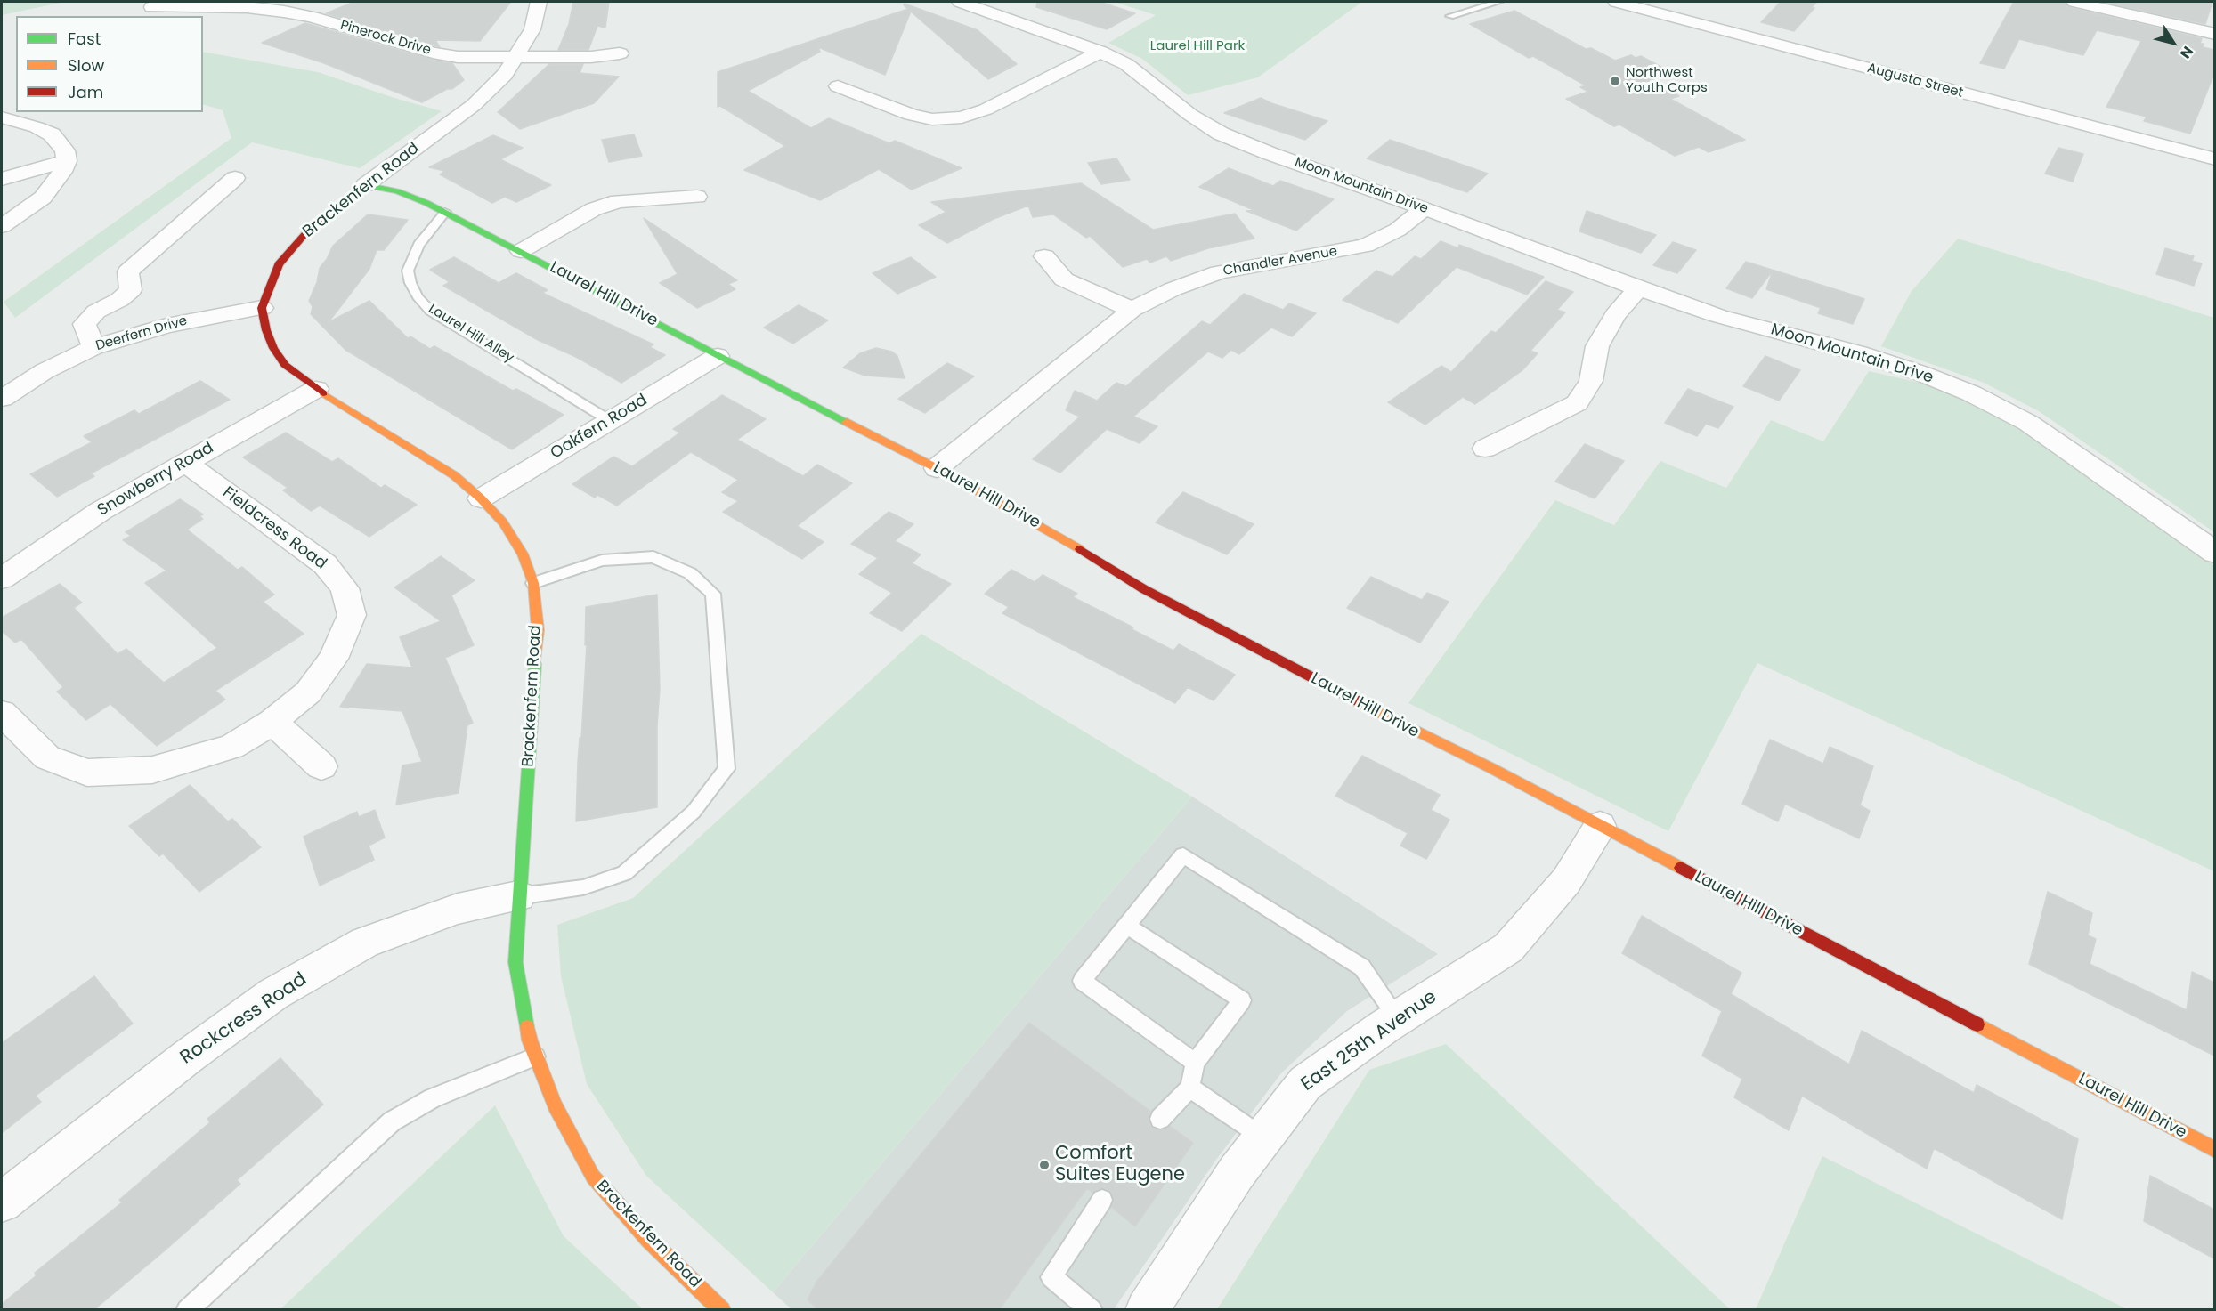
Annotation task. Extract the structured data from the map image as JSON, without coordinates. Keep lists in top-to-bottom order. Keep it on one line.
{"streets":{"street":["Pinerock Drive","Augusta Street","Moon Mountain Drive","Brackenfern Road","Chandler Avenue","Laurel Hill Drive","Deerfern Drive","Oakfern Road","Snowberry Road","Fieldcress Road","Rockcress Road","East 25th Avenue"],"lane":["Laurel Hill Alley"]},"crossings":[["Pinerock Drive","Brackenfern Road"],["Moon Mountain Drive","Chandler Avenue"],["Brackenfern Road","Laurel Hill Drive"],["Brackenfern Road","Deerfern Drive"],["Brackenfern Road","Oakfern Road"],["Brackenfern Road","Snowberry Road"],["Brackenfern Road","Rockcress Road"],["Chandler Avenue","Laurel Hill Drive"],["Laurel Hill Drive","Laurel Hill Alley"],["Laurel Hill Drive","Oakfern Road"],["Laurel Hill Drive","East 25th Avenue"],["Laurel Hill Alley","Oakfern Road"],["Snowberry Road","Fieldcress Road"]],"parks":["Laurel Hill Park"],"places":["Northwest Youth Corps","Comfort Suites Eugene"],"legend":["Fast","Slow","Jam"],"north":"bottom right"}
